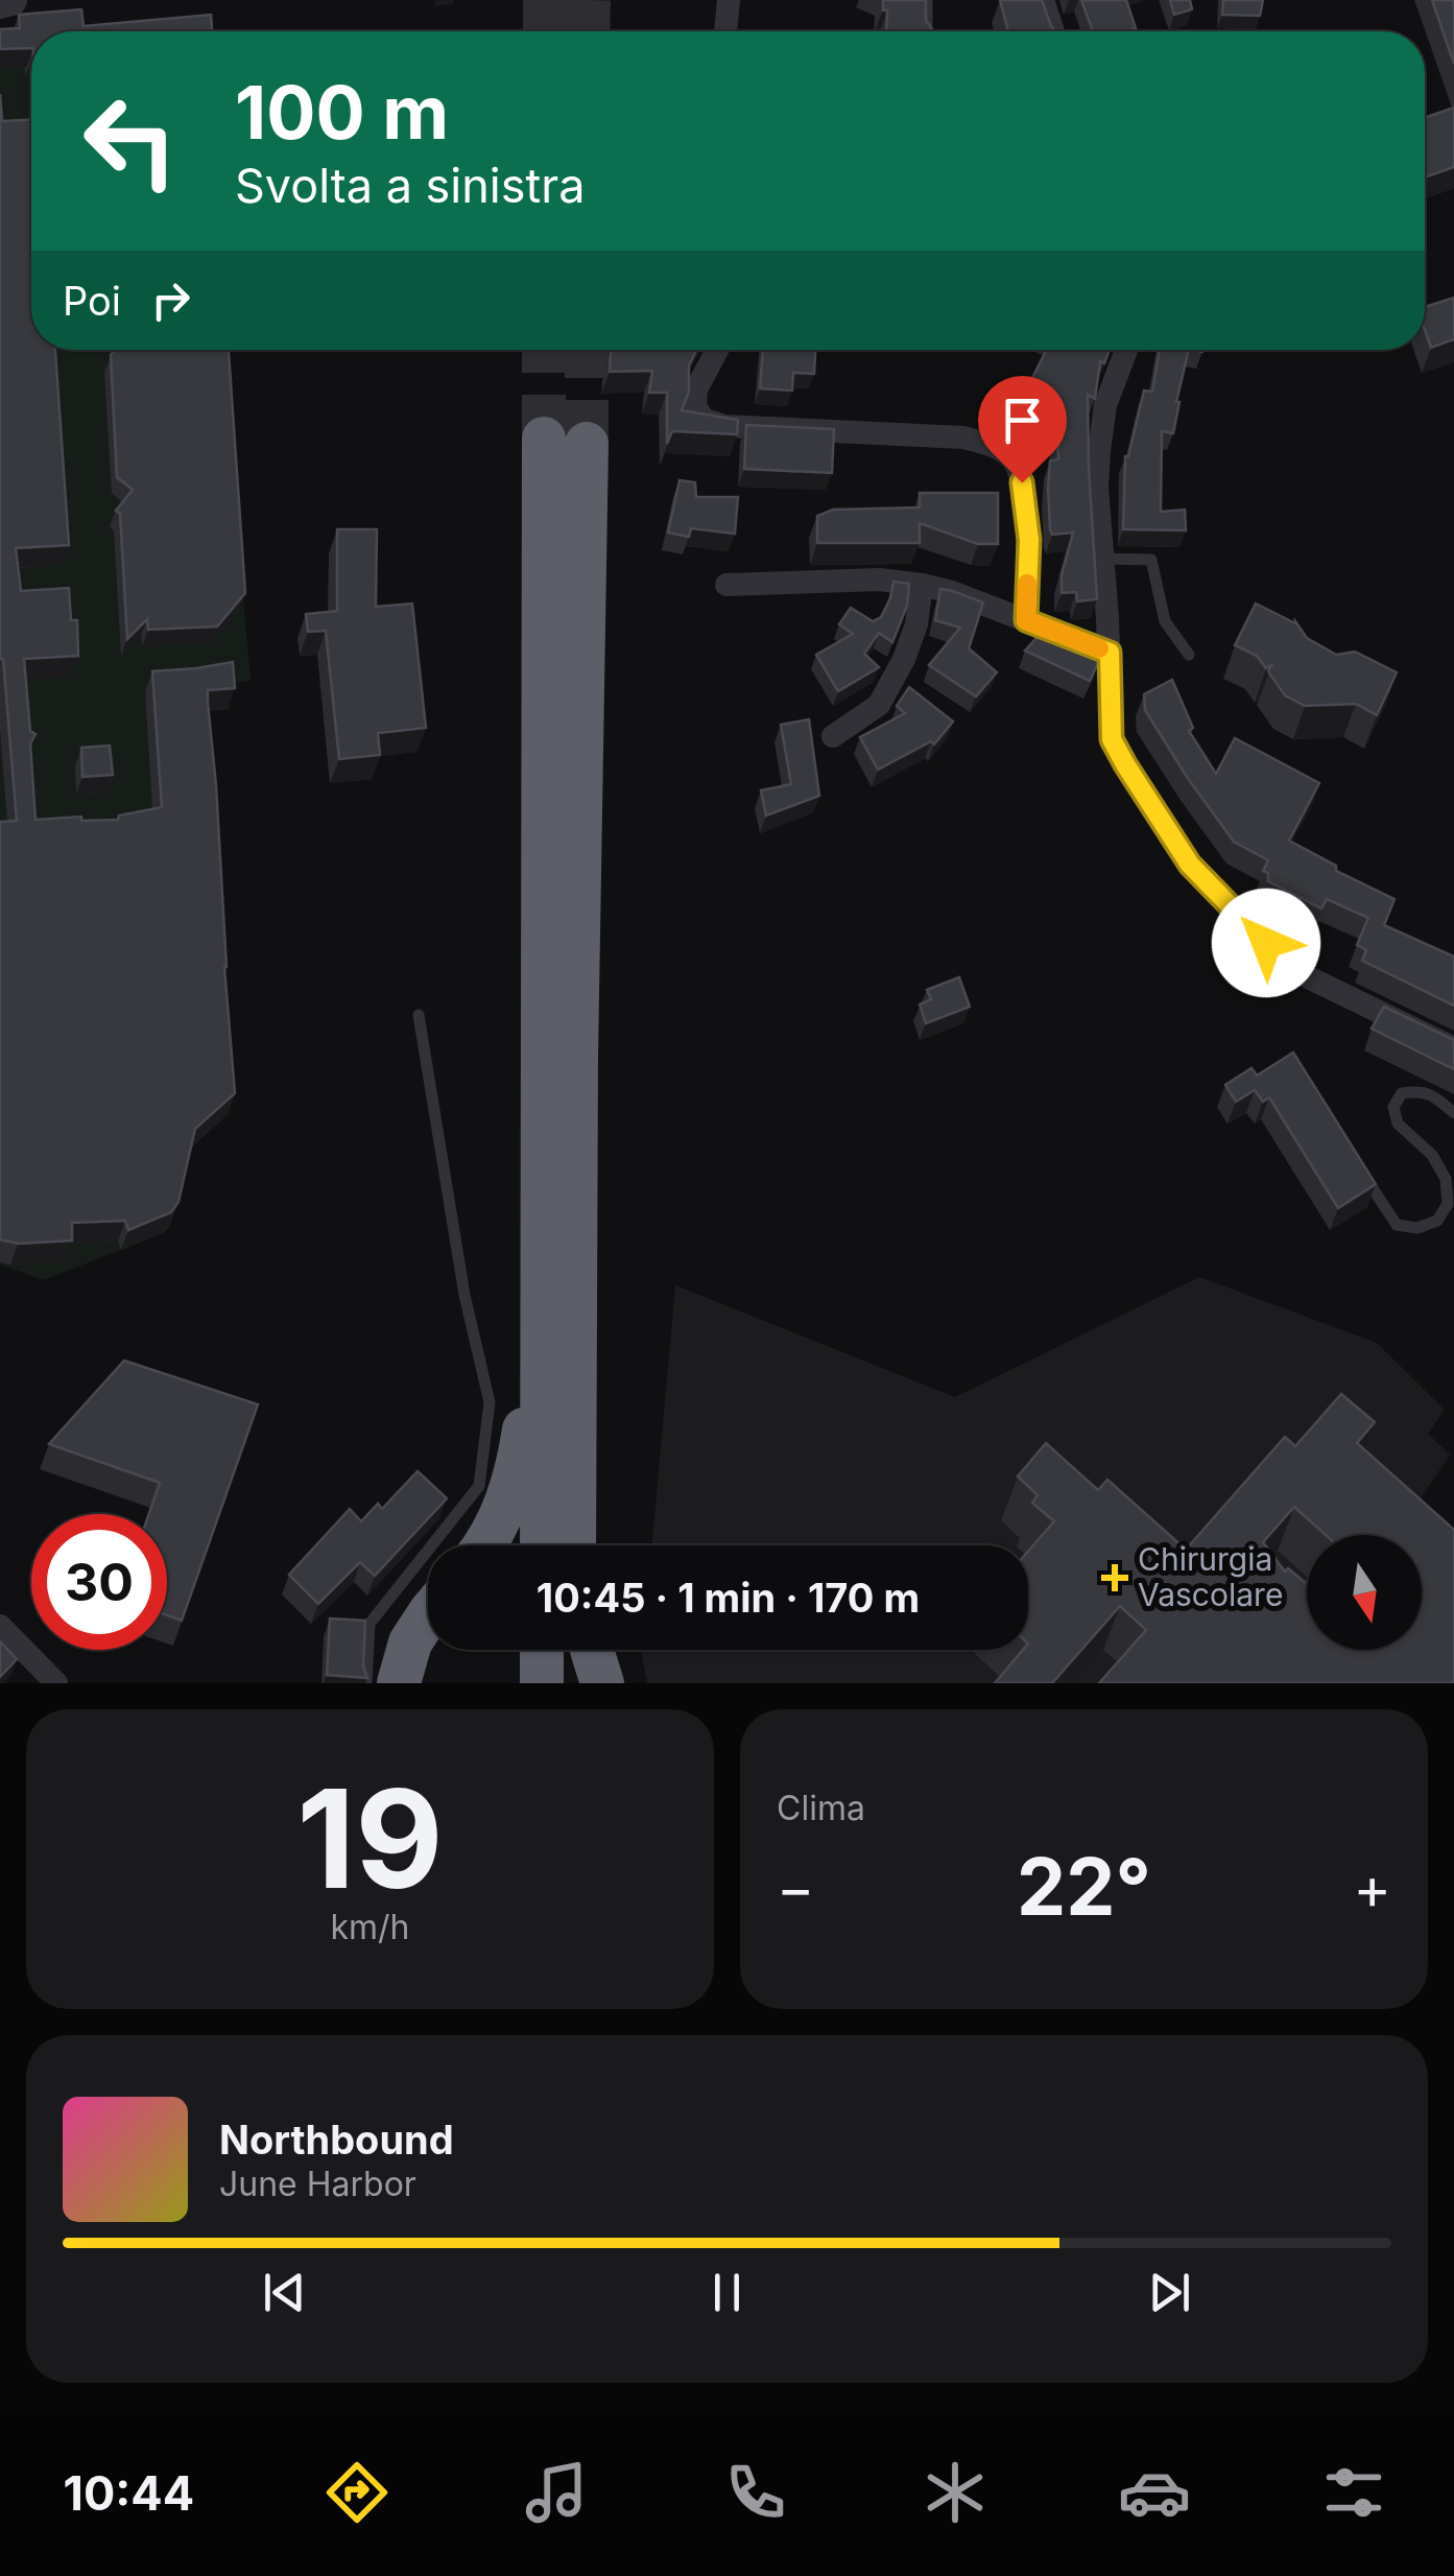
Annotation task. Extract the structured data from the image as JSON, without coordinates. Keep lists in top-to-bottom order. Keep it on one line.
{"places":{"health":["Chirurgia Vascolare"]},"north":"bottom","page":{"turn":["100 m","Svolta a sinistra"],"then":"Poi","limit":"30","trip":"10:45 · 1 min · 170 m","tile":[["19","km/h"],"Clima"],"heat":["−","22°","+"],"song":["Northbound","June Harbor"],"tabs":"10:44"}}
